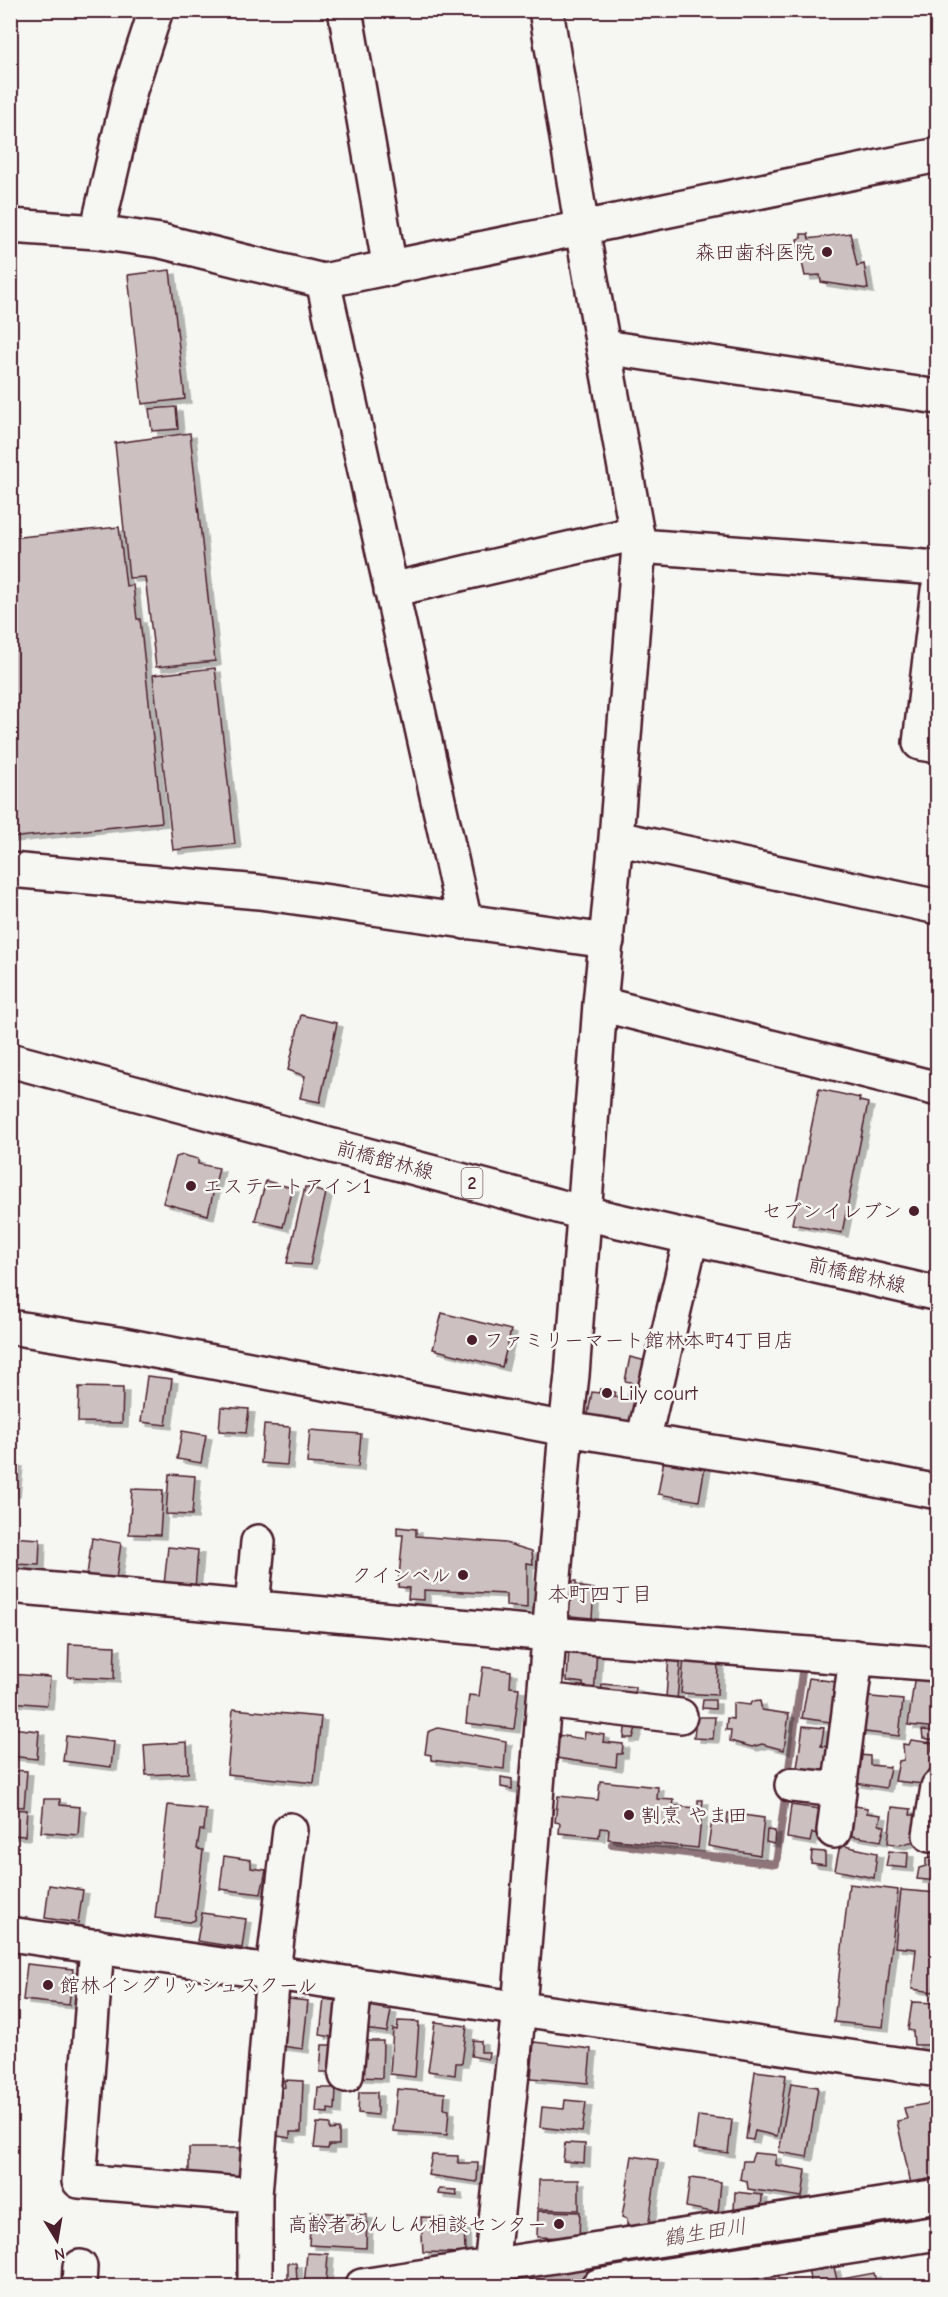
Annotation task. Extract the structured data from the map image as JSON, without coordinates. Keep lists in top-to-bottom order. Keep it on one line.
{"streets":{"street":["前橋館林線","2"]},"districts":["本町四丁目"],"water":["鶴生田川"],"places":["森田歯科医院","エステートアイン1","セブンイレブン","ファミリーマート館林本町4丁目店","Lily court","クインベル","割烹 やま田","館林イングリッシュスクール","高齢者あんしん相談センター"],"north":"bottom"}
